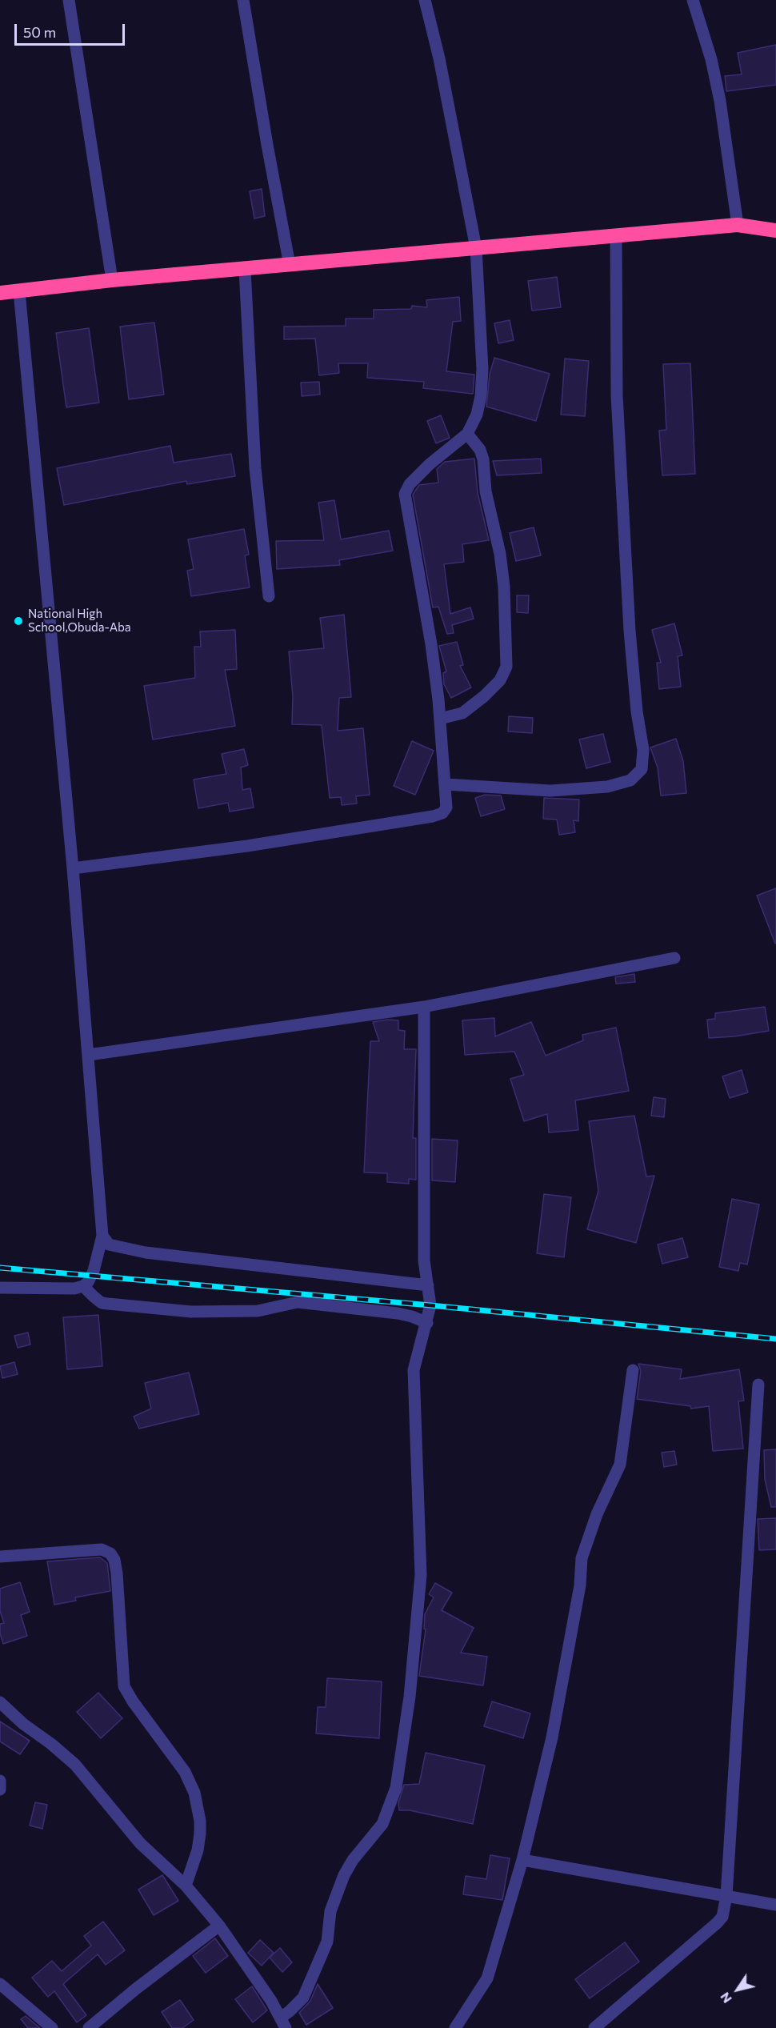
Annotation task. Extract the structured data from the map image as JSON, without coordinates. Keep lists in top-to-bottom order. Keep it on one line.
{"places":["National High School,Obuda-Aba"],"scale_bar":"50 m","north":"bottom left"}
